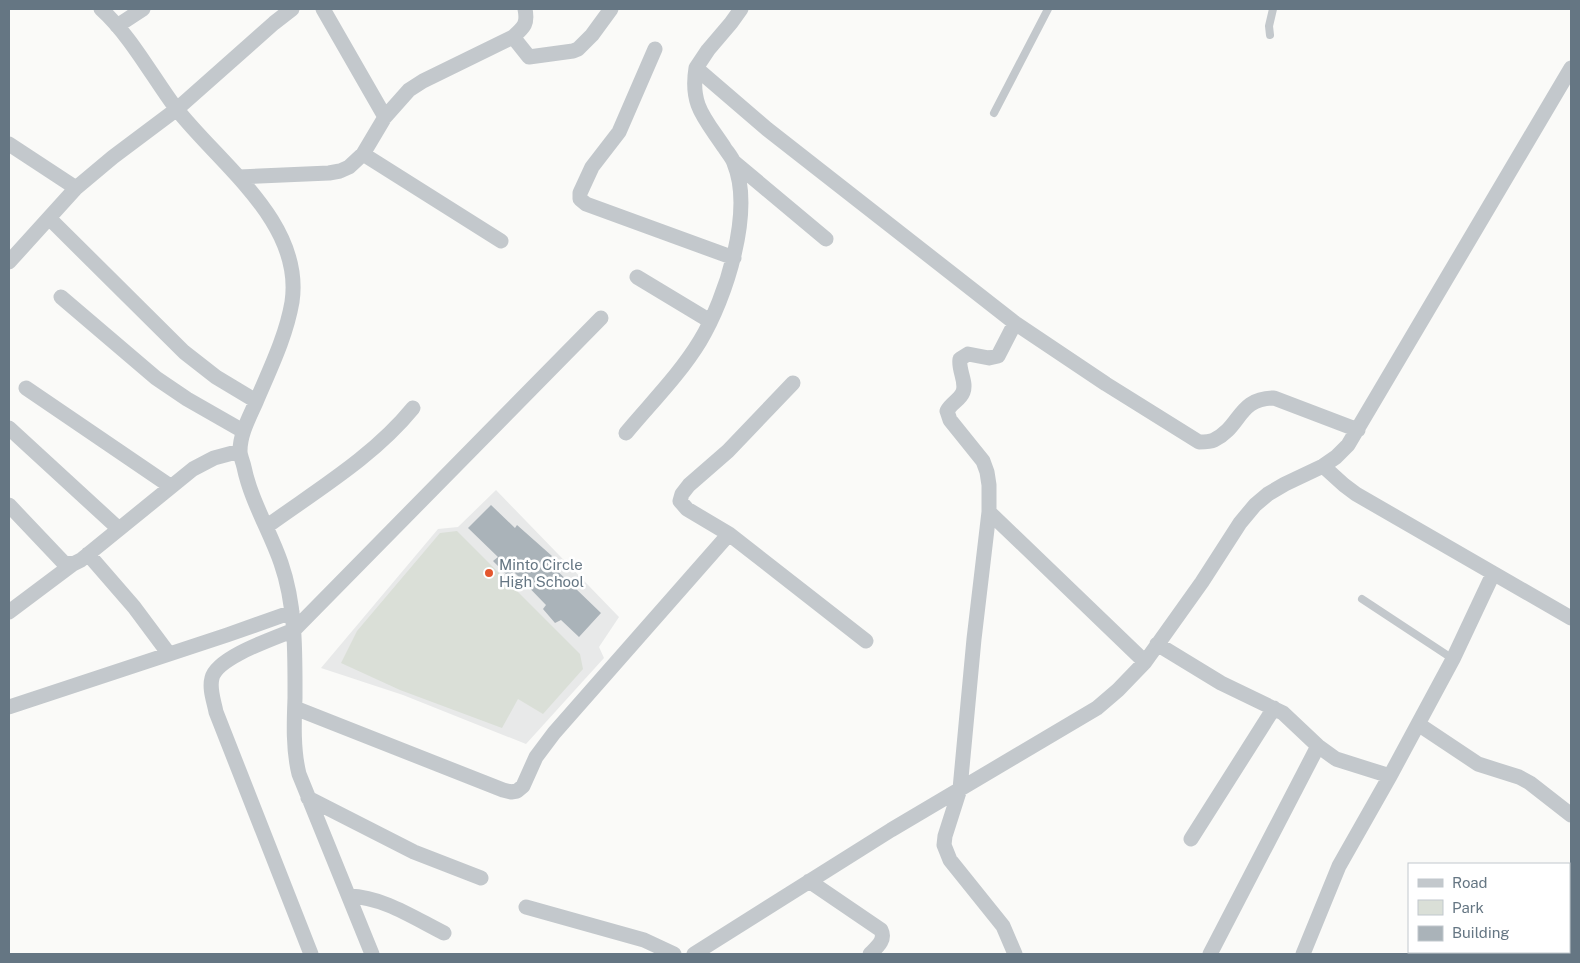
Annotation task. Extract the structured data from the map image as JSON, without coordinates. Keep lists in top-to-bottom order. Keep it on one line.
{"places":["Minto Circle High School"],"legend":["Road","Park","Building"]}
